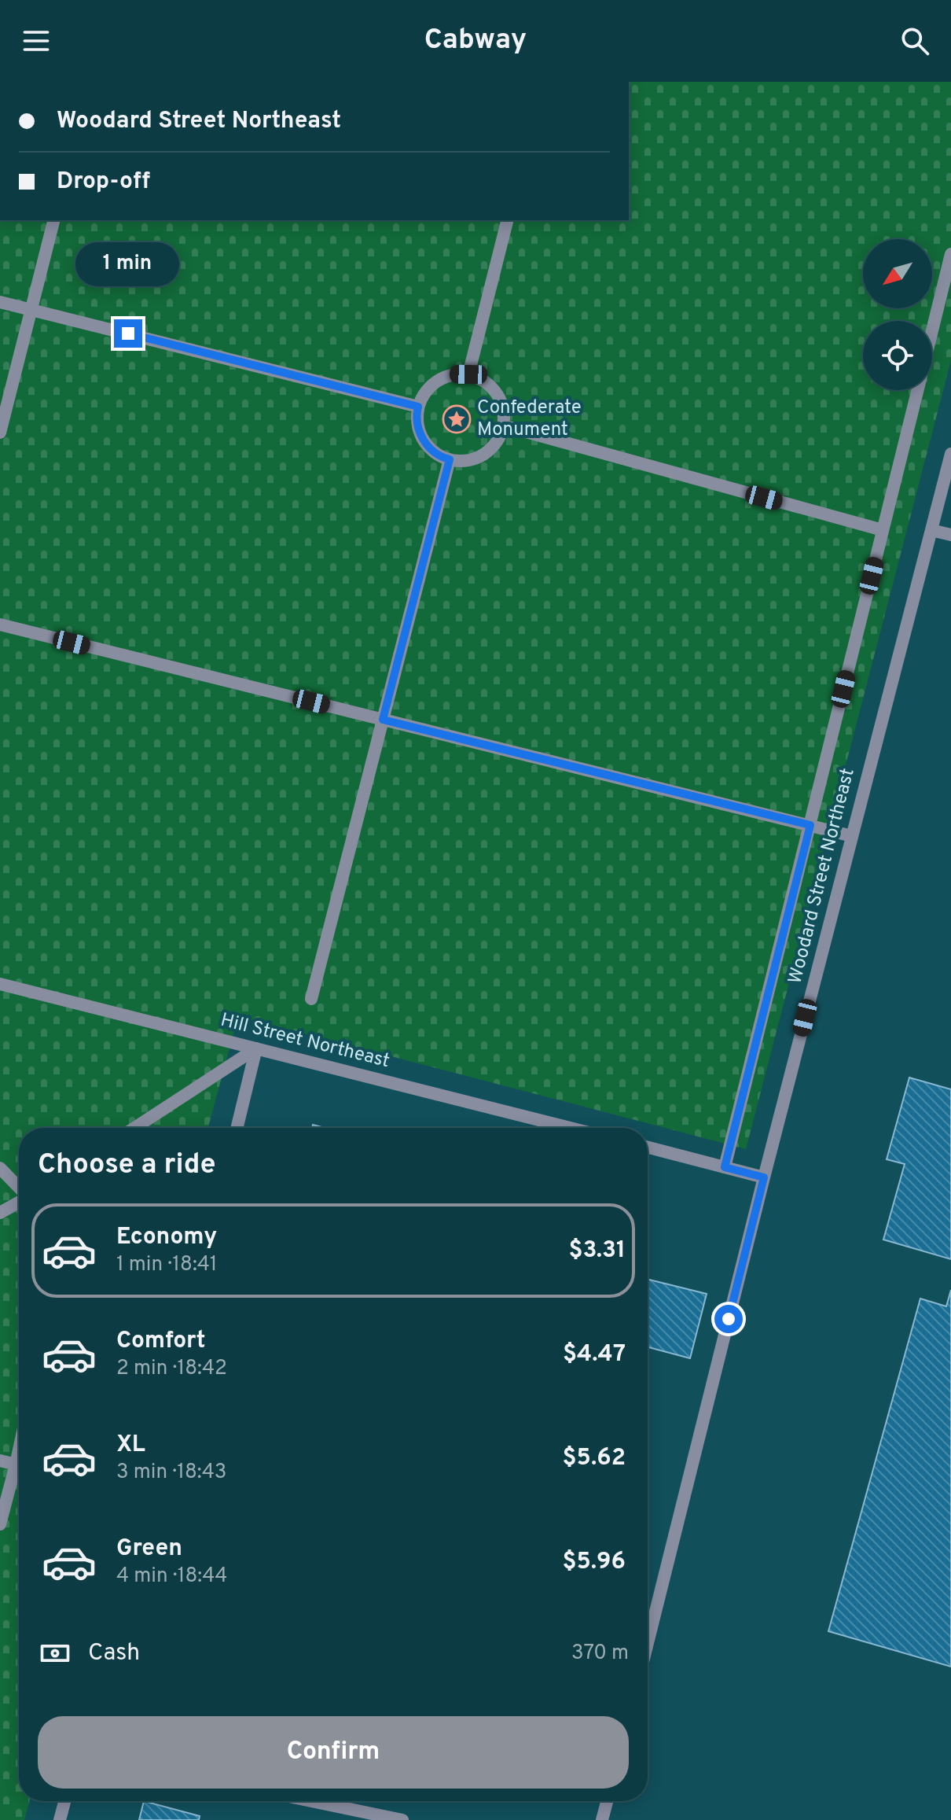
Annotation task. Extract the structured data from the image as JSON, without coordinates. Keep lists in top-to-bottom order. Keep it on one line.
{"streets":{"street":["Woodard Street Northeast","Hill Street Northeast"]},"places":{"place":["Confederate Monument"]},"north":"bottom left","page":{"header":"Cabway","banner":["Woodard Street Northeast","Drop-off"],"bubble":"1 min","heading":"Choose a ride","list":[{"name":"Economy","note":"1 min · 18:41","value":"$3.31"},{"name":"Comfort","note":"2 min · 18:42","value":"$4.47"},{"name":"XL","note":"3 min · 18:43","value":"$5.62"},{"name":"Green","note":"4 min · 18:44","value":"$5.96"}],"pay":["Cash","370 m"],"buttons":"Confirm"}}
